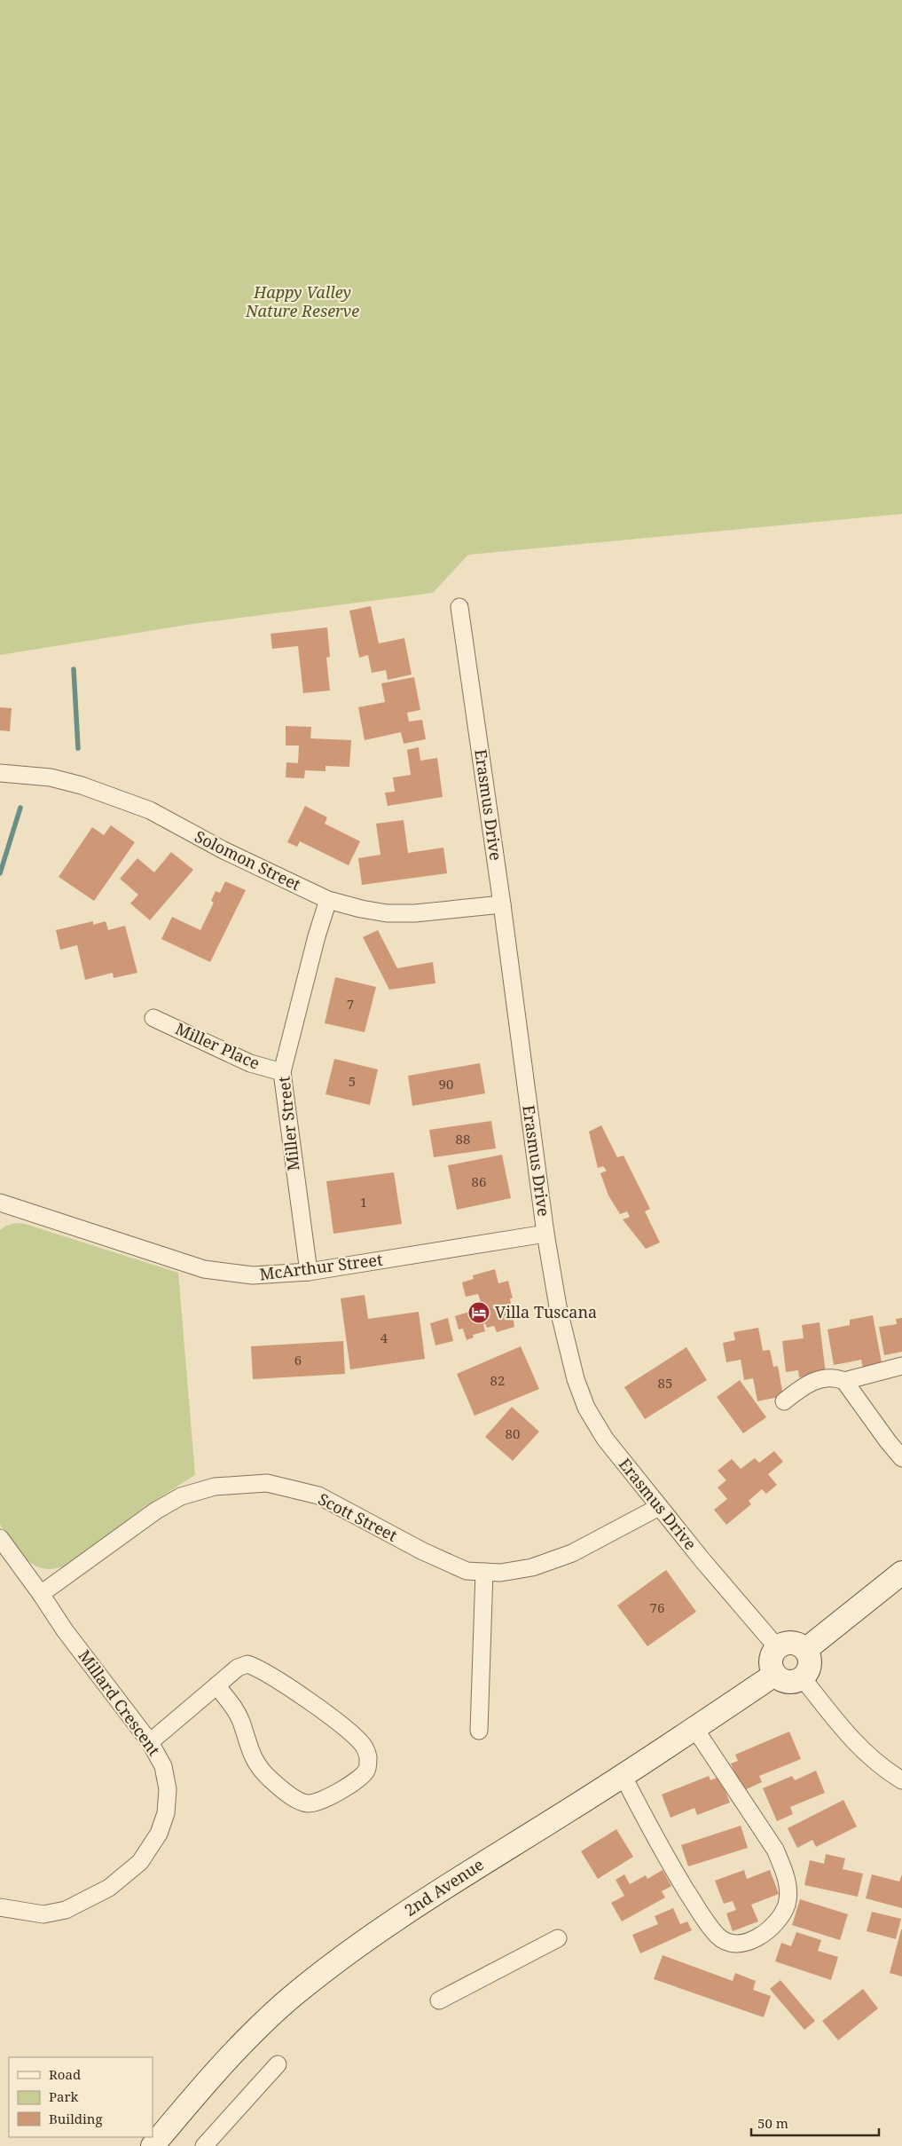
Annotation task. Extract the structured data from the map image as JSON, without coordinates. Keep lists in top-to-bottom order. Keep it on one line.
{"streets":{"street":["Erasmus Drive","Solomon Street","Miller Place","Miller Street","McArthur Street","Scott Street","Millard Crescent","2nd Avenue"]},"crossings":[["Erasmus Drive","Solomon Street"],["Erasmus Drive","McArthur Street"],["Erasmus Drive","Scott Street"],["Erasmus Drive","2nd Avenue"],["Solomon Street","Miller Street"],["Miller Place","Miller Street"],["Miller Street","McArthur Street"],["Scott Street","Millard Crescent"]],"parks":["Happy Valley Nature Reserve"],"places":{"hotel":["Villa Tuscana"]},"house_numbers":["7","5","90","88","86","1","4","6","82","85","80","76"],"legend":["Road","Park","Building"],"scale_bar":"50 m"}
